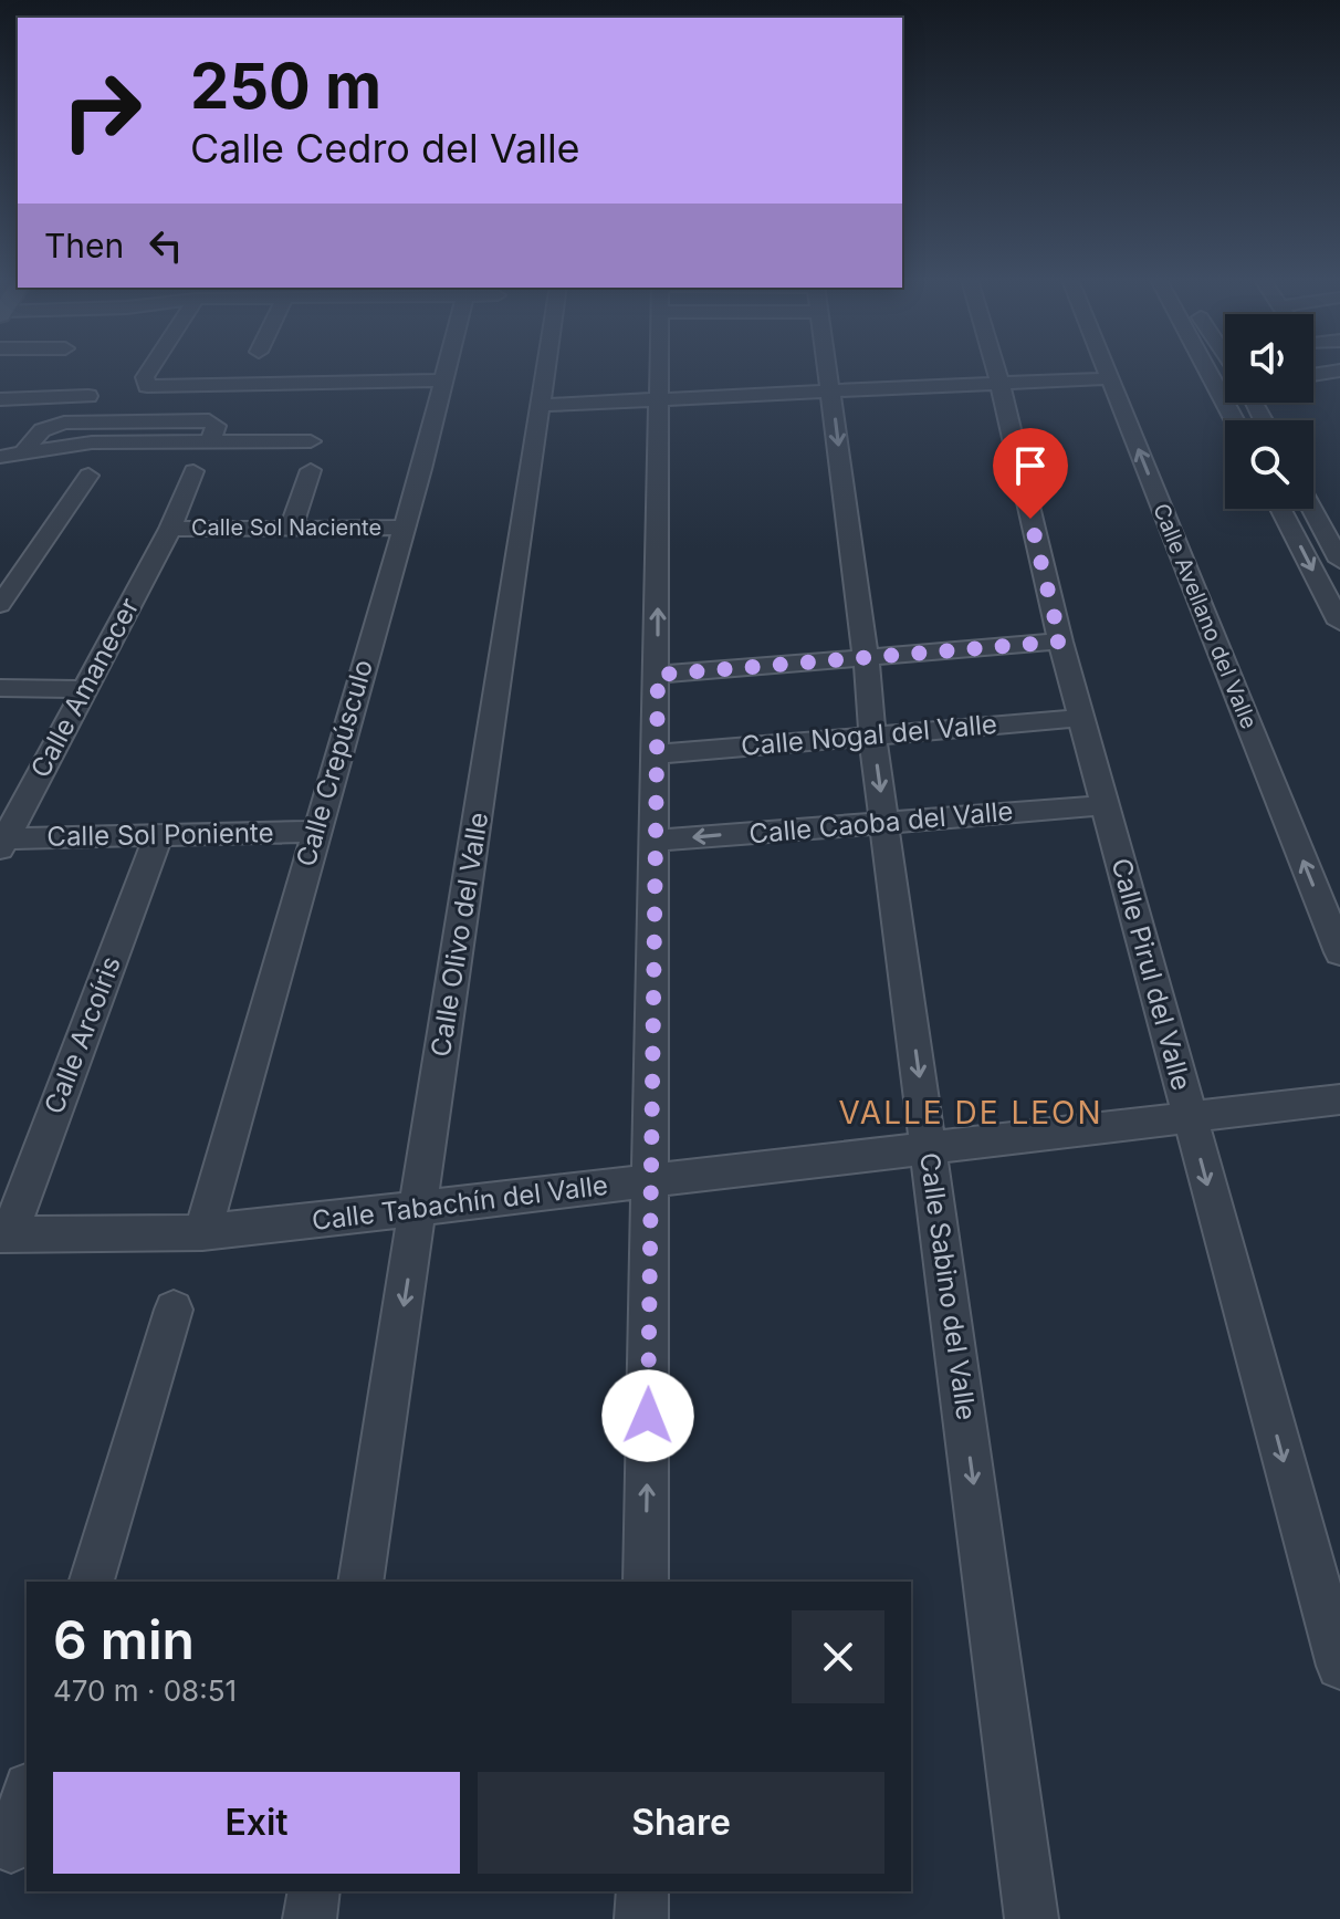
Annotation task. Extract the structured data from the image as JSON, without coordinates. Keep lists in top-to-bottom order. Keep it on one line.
{"streets":{"street":["Calle Sol Naciente","Calle Avellano del Valle","Calle Amanecer","Calle Nogal del Valle","Calle Crepúsculo","Calle Caoba del Valle","Calle Sol Poniente","Calle Olivo del Valle","Calle Pirul del Valle","Calle Arcoíris","Calle Tabachín del Valle","Calle Sabino del Valle"]},"crossings":[["Calle Sol Naciente","Calle Amanecer"],["Calle Sol Naciente","Calle Crepúsculo"],["Calle Amanecer","Calle Sol Poniente"],["Calle Nogal del Valle","Calle Pirul del Valle"],["Calle Nogal del Valle","Calle Sabino del Valle"],["Calle Crepúsculo","Calle Sol Poniente"],["Calle Crepúsculo","Calle Tabachín del Valle"],["Calle Caoba del Valle","Calle Pirul del Valle"],["Calle Caoba del Valle","Calle Sabino del Valle"],["Calle Sol Poniente","Calle Arcoíris"],["Calle Olivo del Valle","Calle Tabachín del Valle"],["Calle Pirul del Valle","Calle Tabachín del Valle"],["Calle Arcoíris","Calle Tabachín del Valle"],["Calle Tabachín del Valle","Calle Sabino del Valle"]],"one_way":["Calle Pirul del Valle"],"districts":["VALLE DE LEON"],"page":{"turn":["250 m","Calle Cedro del Valle"],"then":"Then","heading":["6 min","470 m · 08:51"],"buttons":["Exit","Share"]}}
